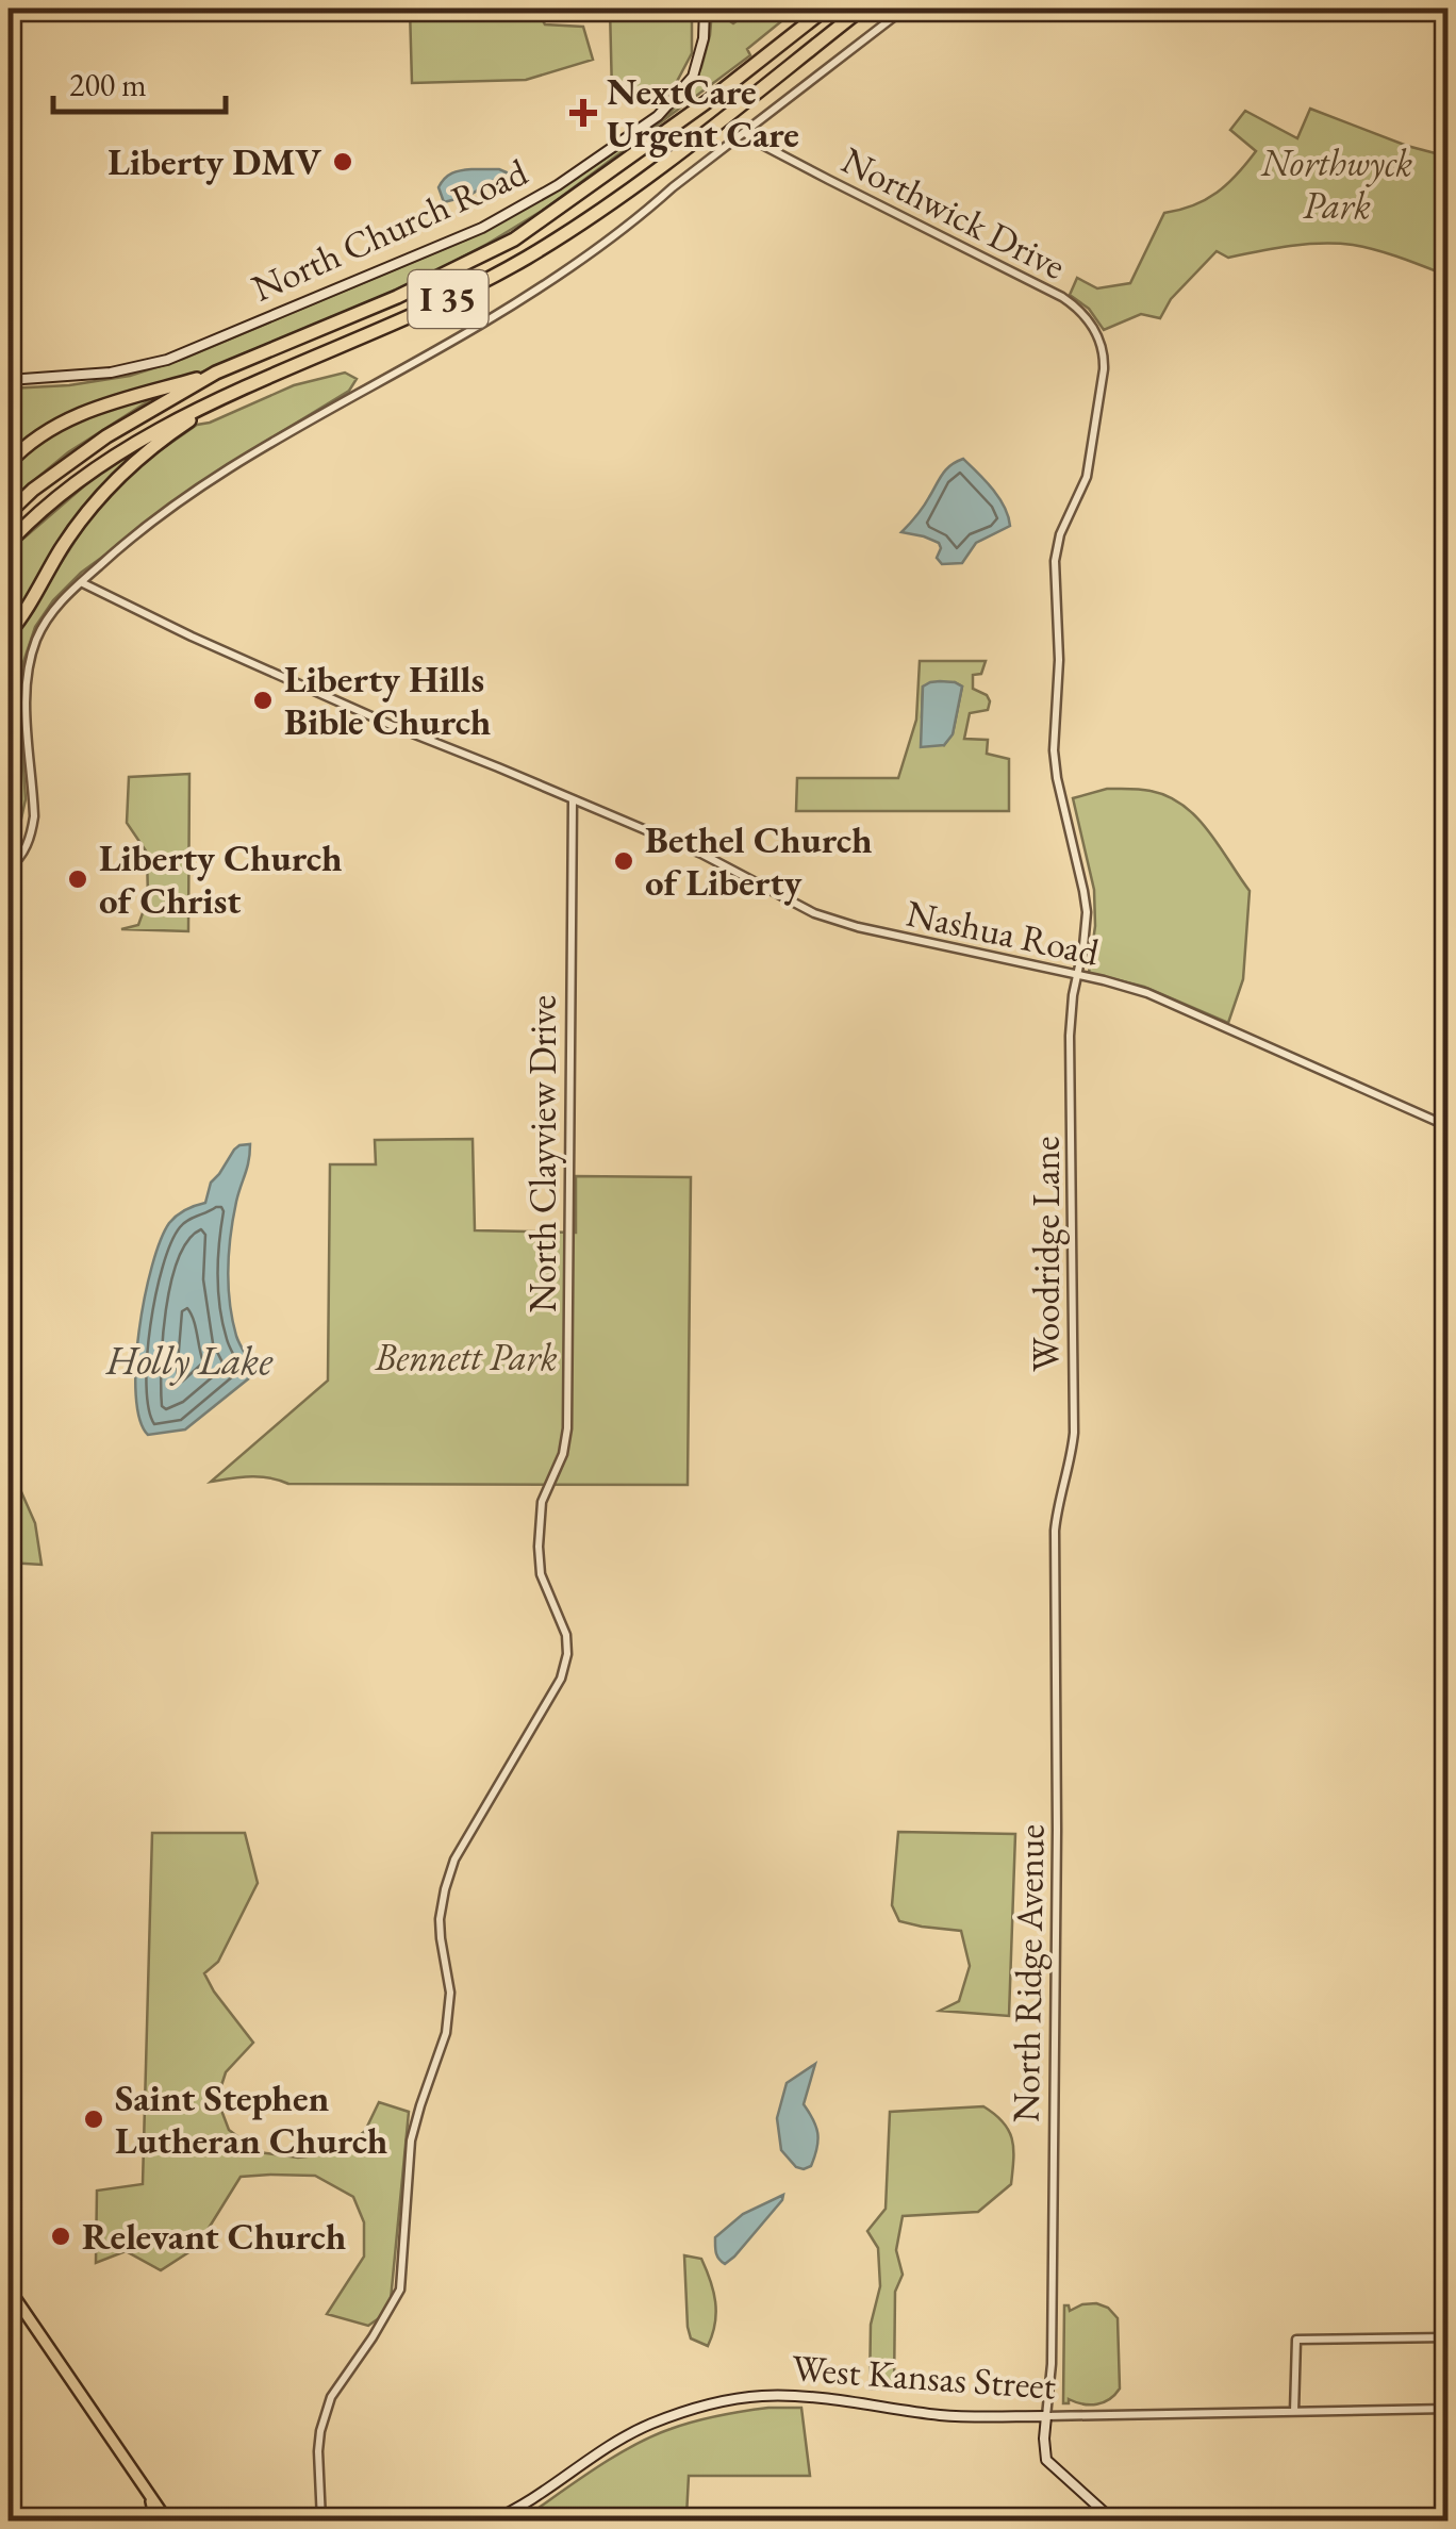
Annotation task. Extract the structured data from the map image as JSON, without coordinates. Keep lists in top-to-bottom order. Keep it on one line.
{"streets":{"highway":["I 35"],"main road":["North Church Road","West Kansas Street"],"street":["Northwick Drive","Nashua Road","North Clayview Drive","Woodridge Lane","North Ridge Avenue"]},"crossings":[["Northwick Drive","Woodridge Lane"],["Nashua Road","North Clayview Drive"],["Nashua Road","Woodridge Lane"],["Woodridge Lane","North Ridge Avenue"],["North Ridge Avenue","West Kansas Street"]],"water":["Holly Lake"],"parks":["Northwyck Park","Bennett Park"],"places":{"health":["NextCare Urgent Care"],"other":["Liberty DMV","Liberty Hills Bible Church","Bethel Church of Liberty","Liberty Church of Christ","Saint Stephen Lutheran Church","Relevant Church"]},"scale_bar":"200 m"}
